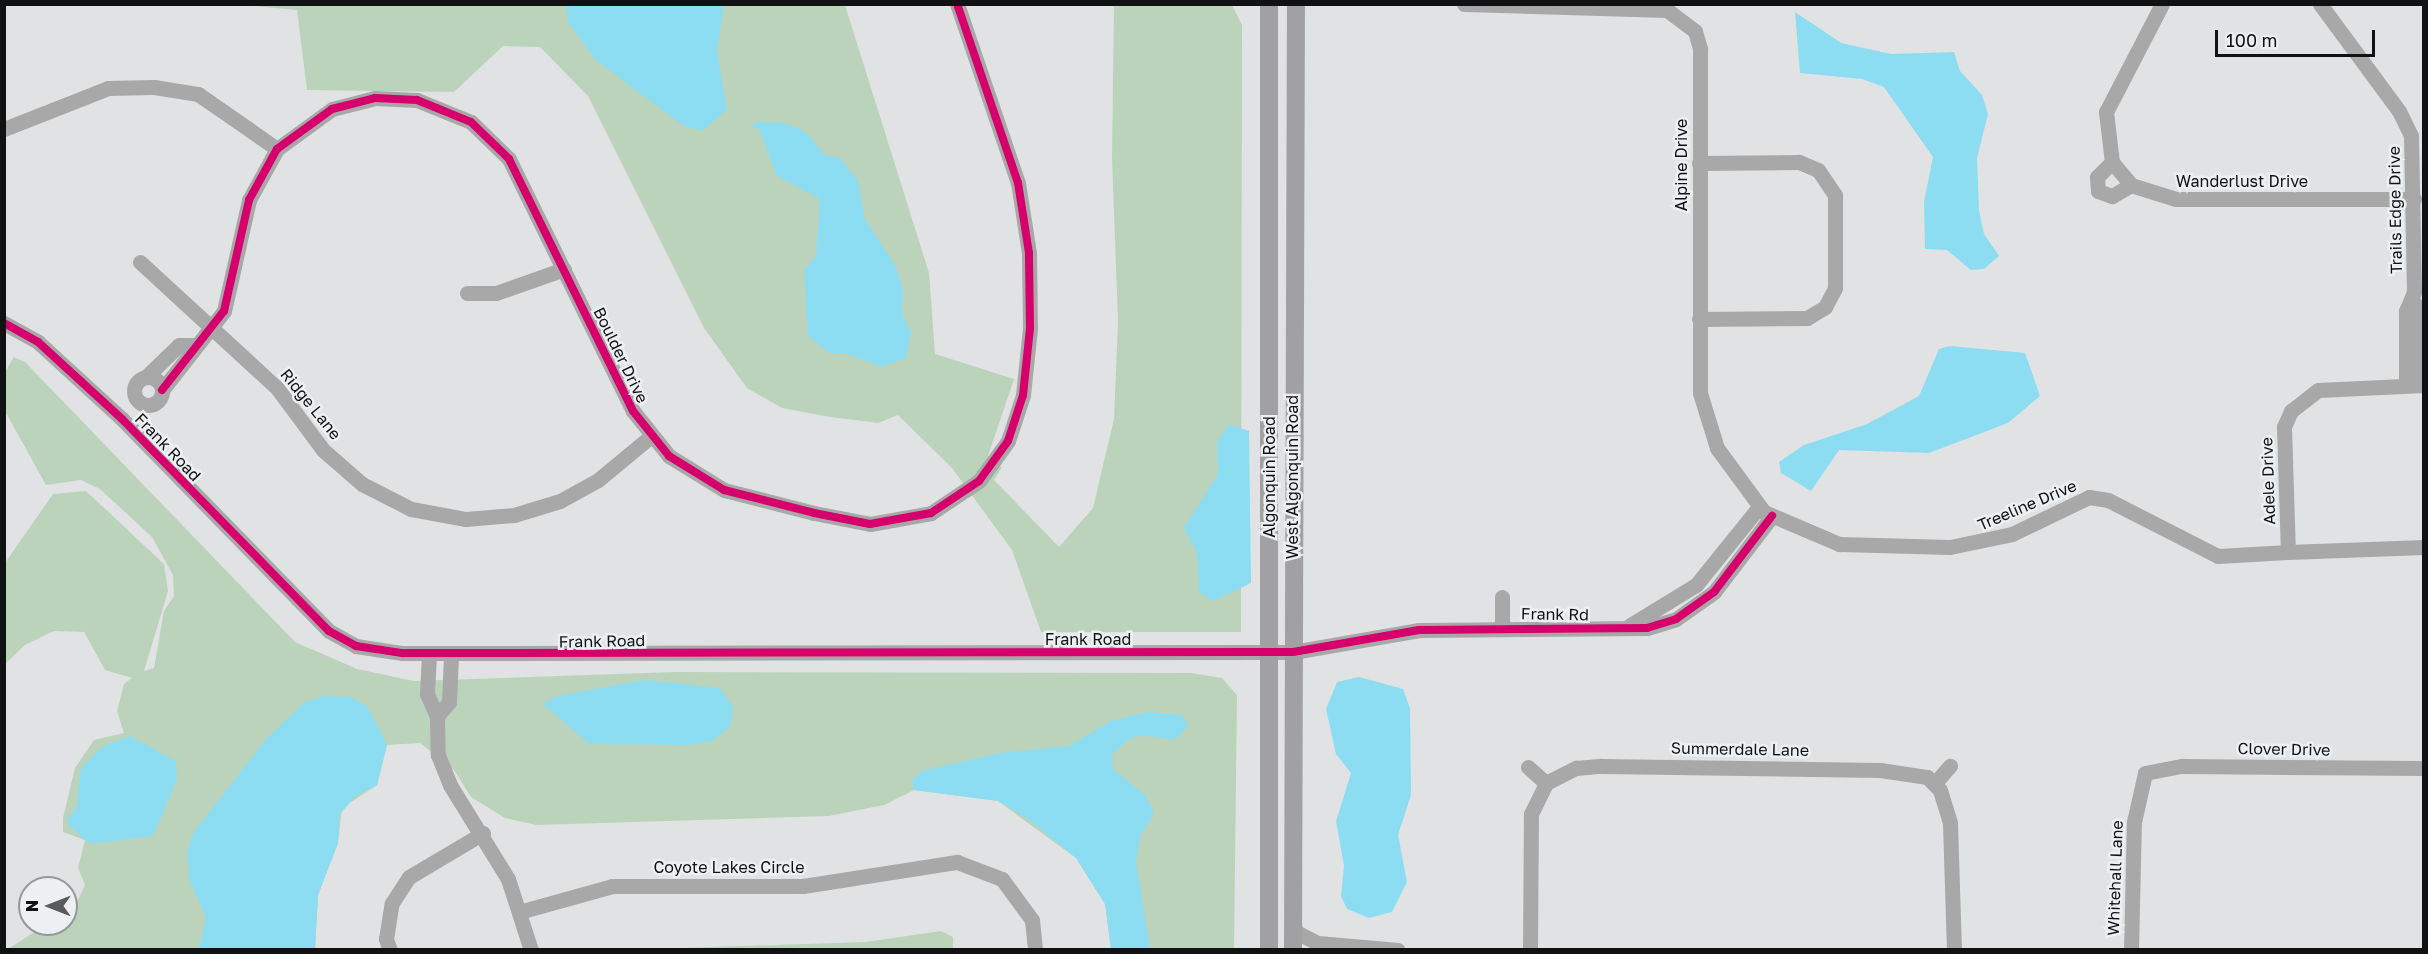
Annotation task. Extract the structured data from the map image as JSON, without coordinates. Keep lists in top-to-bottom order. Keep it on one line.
{"streets":{"main road":["Algonquin Road","West Algonquin Road"],"street":["Alpine Drive","Wanderlust Drive","Trails Edge Drive","Boulder Drive","Ridge Lane","Frank Road","Adele Drive","Treeline Drive","Frank Rd","Summerdale Lane","Clover Drive","Coyote Lakes Circle","Whitehall Lane"]},"crossings":[["Alpine Drive","Treeline Drive"],["Alpine Drive","Frank Rd"],["Wanderlust Drive","Trails Edge Drive"],["Trails Edge Drive","Adele Drive"],["Boulder Drive","Ridge Lane"],["Boulder Drive","Frank Road"],["Frank Road","Algonquin Road"],["Frank Road","West Algonquin Road"],["Frank Road","Frank Rd"],["West Algonquin Road","Frank Rd"],["Adele Drive","Treeline Drive"],["Treeline Drive","Frank Rd"],["Clover Drive","Whitehall Lane"]],"scale_bar":"100 m","north":"left"}
